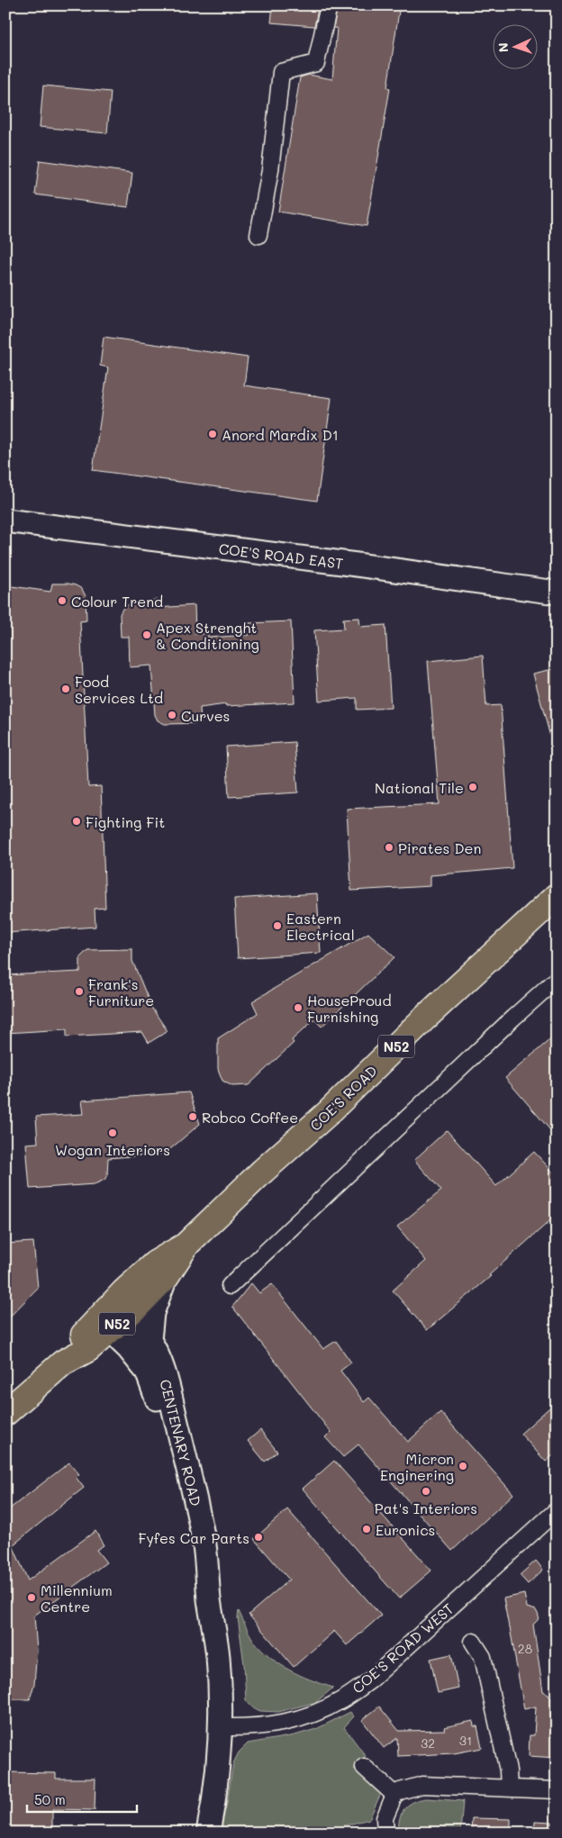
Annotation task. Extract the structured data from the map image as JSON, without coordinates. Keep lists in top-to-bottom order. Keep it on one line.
{"streets":{"main road":["N52","COE'S ROAD"],"street":["COE'S ROAD EAST","CENTENARY ROAD","COE'S ROAD WEST"]},"crossings":[["COE'S ROAD","CENTENARY ROAD"],["CENTENARY ROAD","COE'S ROAD WEST"]],"places":["Anord Mardix D1","Colour Trend","Apex Strenght & Conditioning","Food Services Ltd","Curves","National Tile","Fighting Fit","Pirates Den","Eastern Electrical","Frank's Furniture","HouseProud Furnishing","Robco Coffee","Wogan Interiors","Micron Enginering","Pat's Interiors","Euronics","Fyfes Car Parts","Millennium Centre"],"house_numbers":["28","31","32"],"scale_bar":"50 m","north":"left"}
